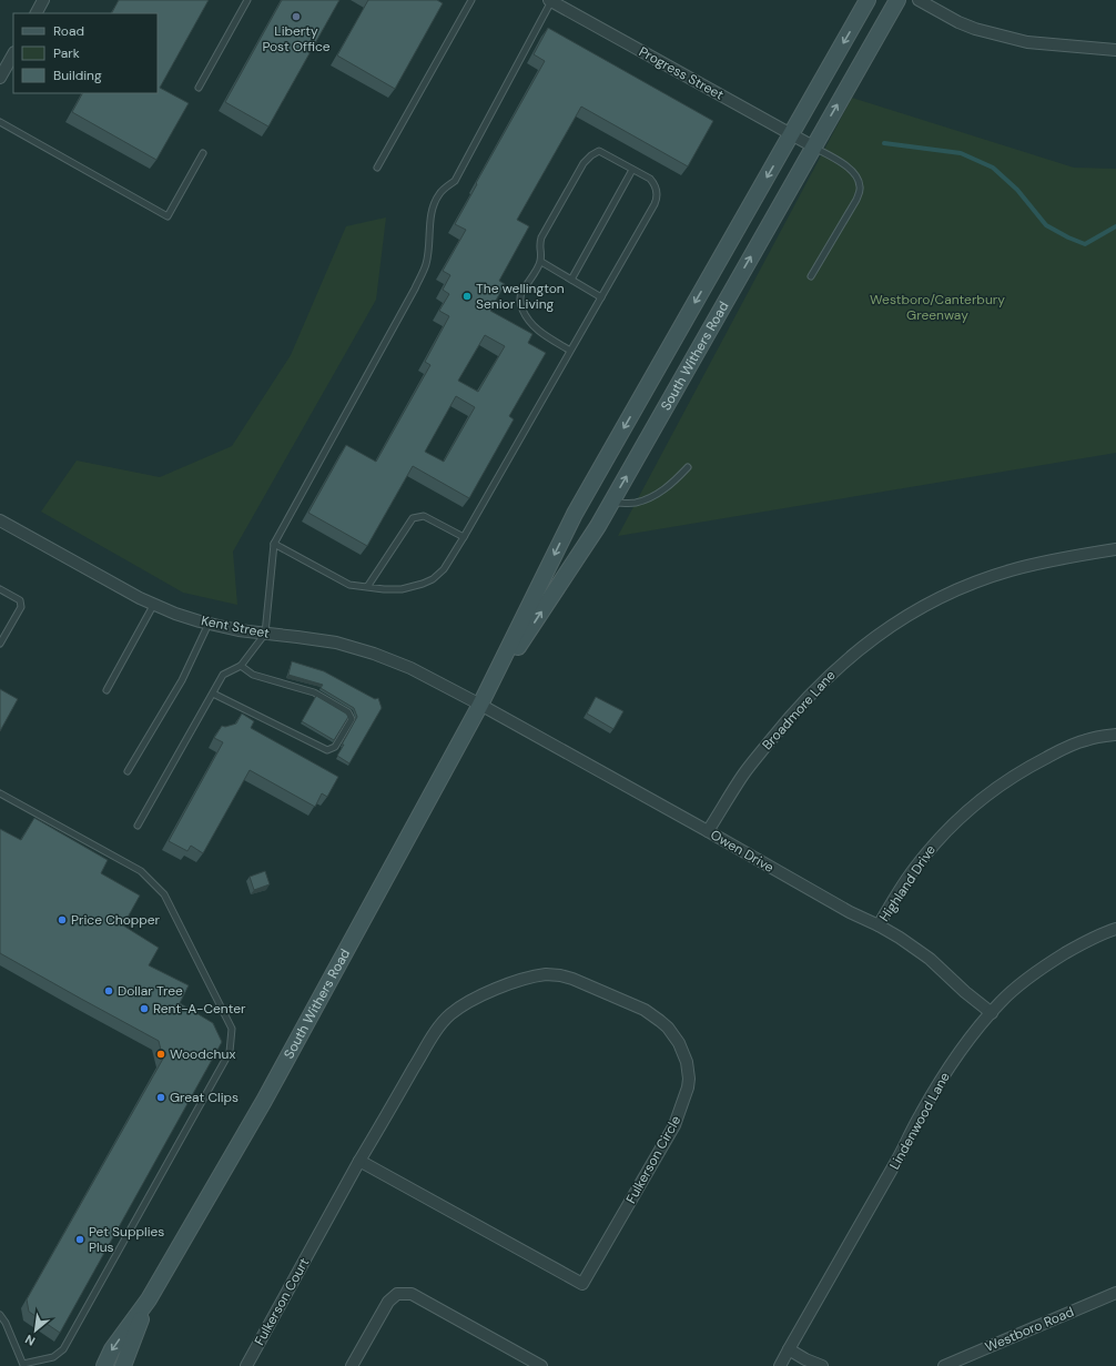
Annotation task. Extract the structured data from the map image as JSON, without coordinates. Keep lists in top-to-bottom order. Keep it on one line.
{"streets":{"main road":["South Withers Road"],"street":["Progress Street","Kent Street","Broadmore Lane","Owen Drive","Highland Drive","Lindenwood Lane","Fulkerson Circle","Fulkerson Court","Westboro Road"]},"crossings":[["Progress Street","South Withers Road"],["South Withers Road","Kent Street"],["South Withers Road","Owen Drive"],["Kent Street","Owen Drive"],["Broadmore Lane","Owen Drive"],["Owen Drive","Highland Drive"],["Owen Drive","Lindenwood Lane"],["Fulkerson Circle","Fulkerson Court"]],"parks":["Westboro/Canterbury Greenway"],"places":["Liberty Post Office","The wellington Senior Living","Price Chopper","Dollar Tree","Rent-A-Center","Woodchux","Great Clips","Pet Supplies Plus"],"legend":["Road","Park","Building"],"north":"bottom left"}
